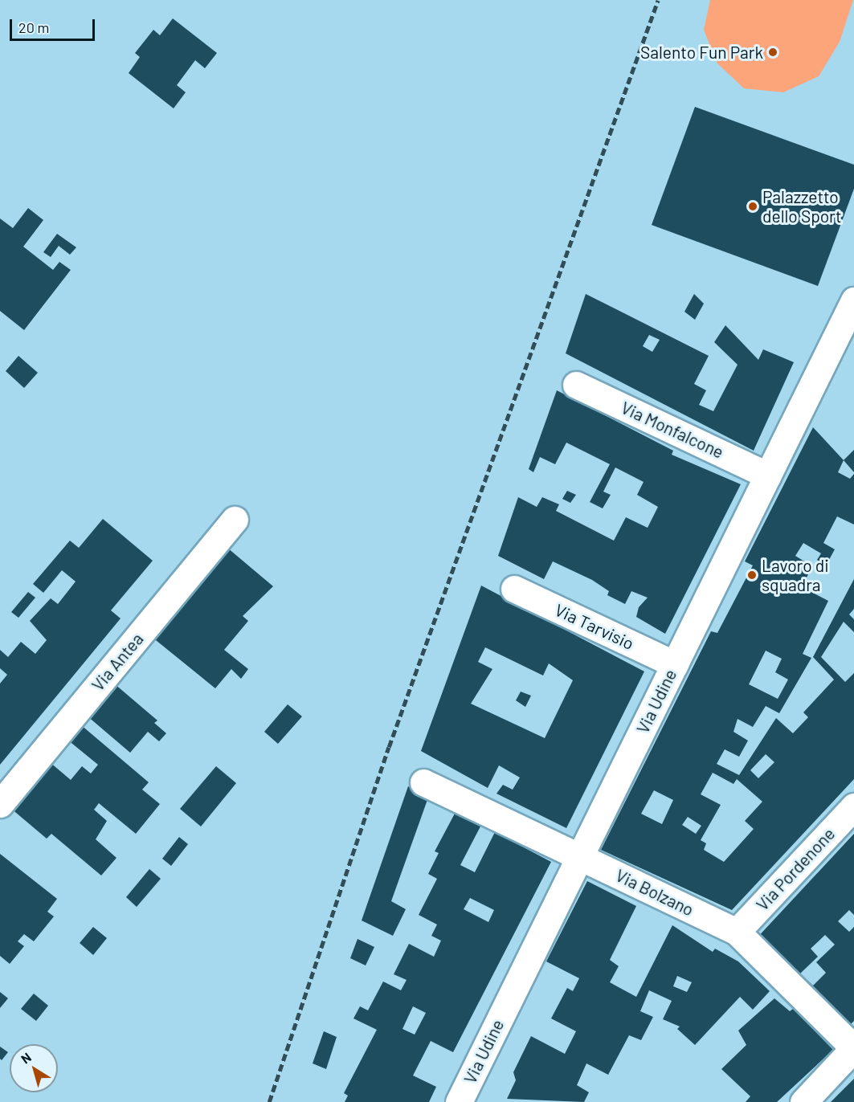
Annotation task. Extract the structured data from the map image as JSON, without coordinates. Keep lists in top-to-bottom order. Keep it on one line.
{"streets":{"street":["Via Monfalcone","Via Tarvisio","Via Antea","Via Udine","Via Pordenone","Via Bolzano"]},"crossings":[["Via Monfalcone","Via Udine"],["Via Tarvisio","Via Udine"],["Via Udine","Via Bolzano"],["Via Pordenone","Via Bolzano"]],"places":["Salento Fun Park","Palazzetto dello Sport","Lavoro di squadra"],"scale_bar":"20 m","north":"top left"}
